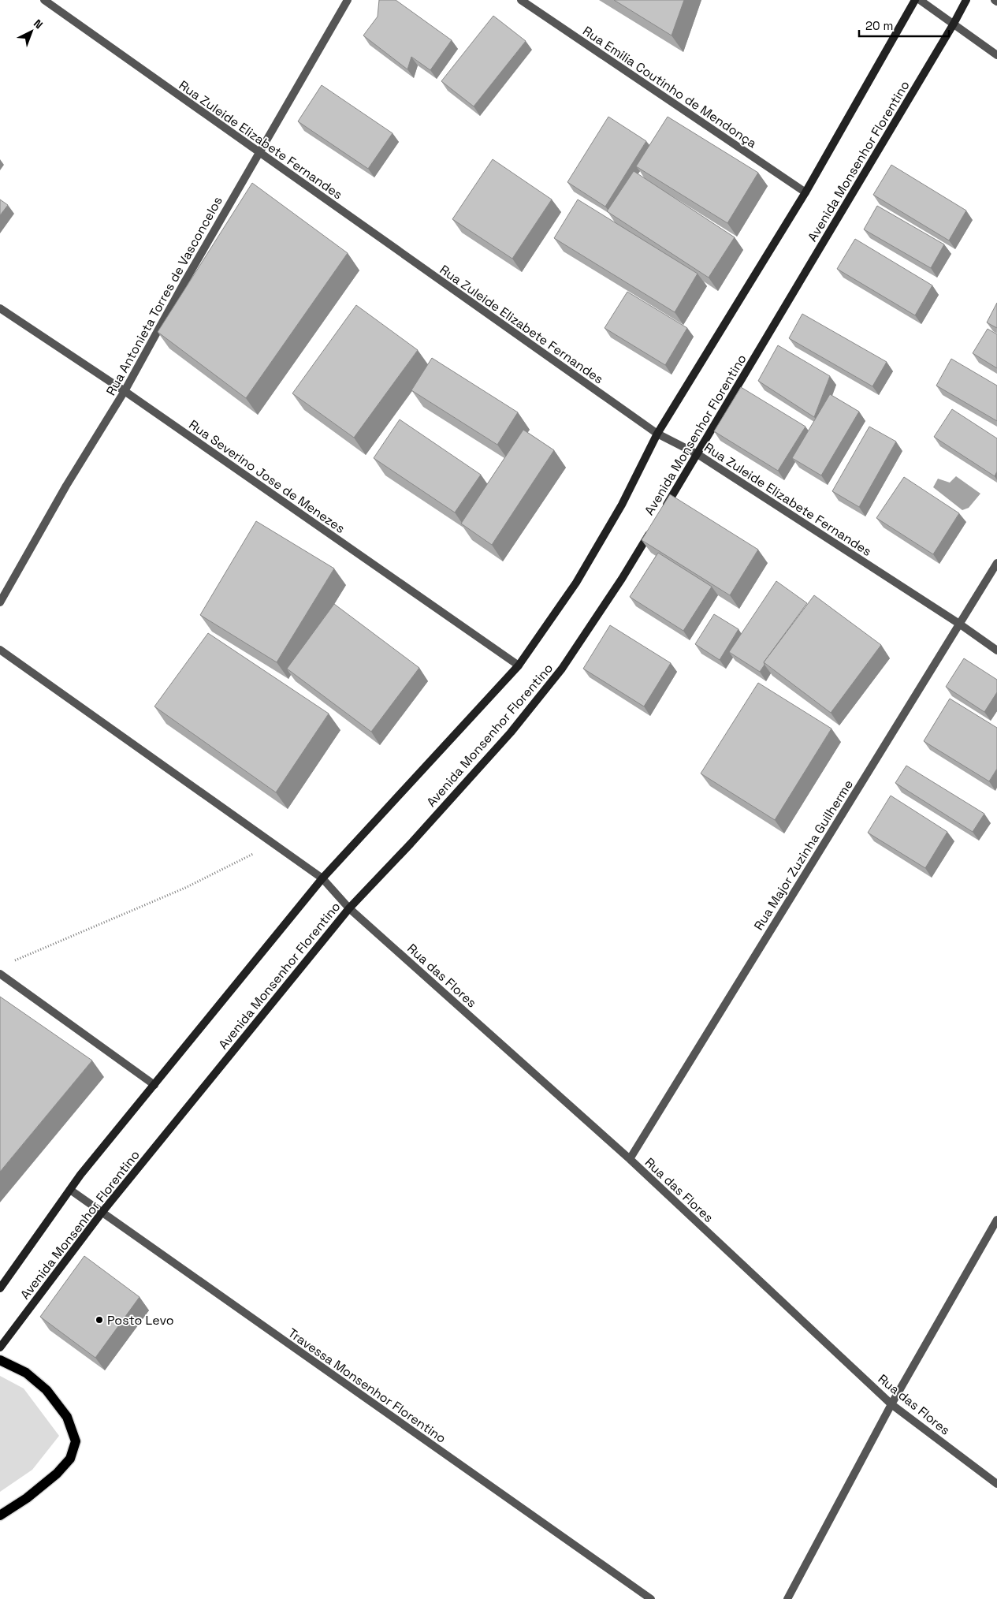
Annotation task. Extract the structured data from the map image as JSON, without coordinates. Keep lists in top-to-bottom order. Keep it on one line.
{"streets":{"main road":["Avenida Monsenhor Florentino"],"street":["Rua Emilia Coutinho de Mendonça","Rua Zuleide Elizabete Fernandes","Rua Antonieta Torres de Vasconcelos","Rua Severino Jose de Menezes","Rua Major Zuzinha Guilherme","Rua das Flores","Travessa Monsenhor Florentino"]},"crossings":[["Rua Emilia Coutinho de Mendonça","Avenida Monsenhor Florentino"],["Rua Zuleide Elizabete Fernandes","Avenida Monsenhor Florentino"],["Rua Zuleide Elizabete Fernandes","Rua Antonieta Torres de Vasconcelos"],["Rua Zuleide Elizabete Fernandes","Rua Major Zuzinha Guilherme"],["Avenida Monsenhor Florentino","Rua Severino Jose de Menezes"],["Avenida Monsenhor Florentino","Rua das Flores"],["Avenida Monsenhor Florentino","Travessa Monsenhor Florentino"],["Rua Antonieta Torres de Vasconcelos","Rua Severino Jose de Menezes"],["Rua Major Zuzinha Guilherme","Rua das Flores"]],"places":["Posto Levo"],"scale_bar":"20 m","north":"top right"}
